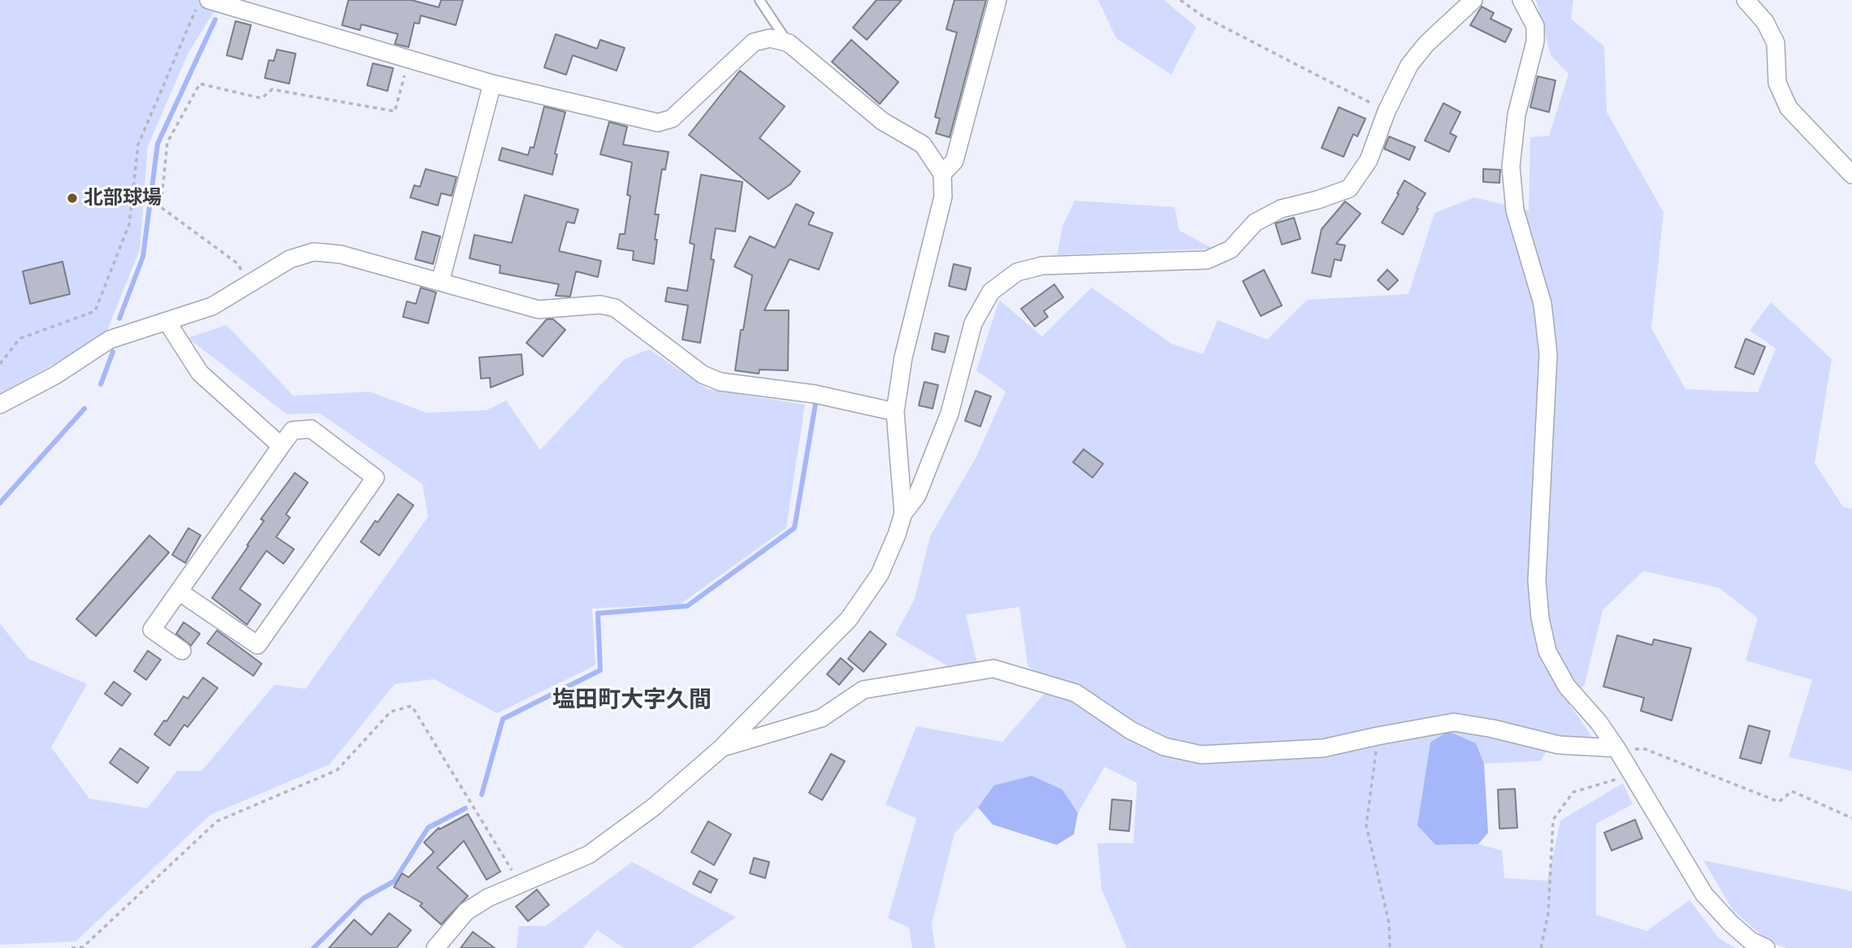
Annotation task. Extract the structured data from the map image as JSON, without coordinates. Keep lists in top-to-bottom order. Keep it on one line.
{"districts":["塩田町大字久間"],"places":["北部球場"]}
